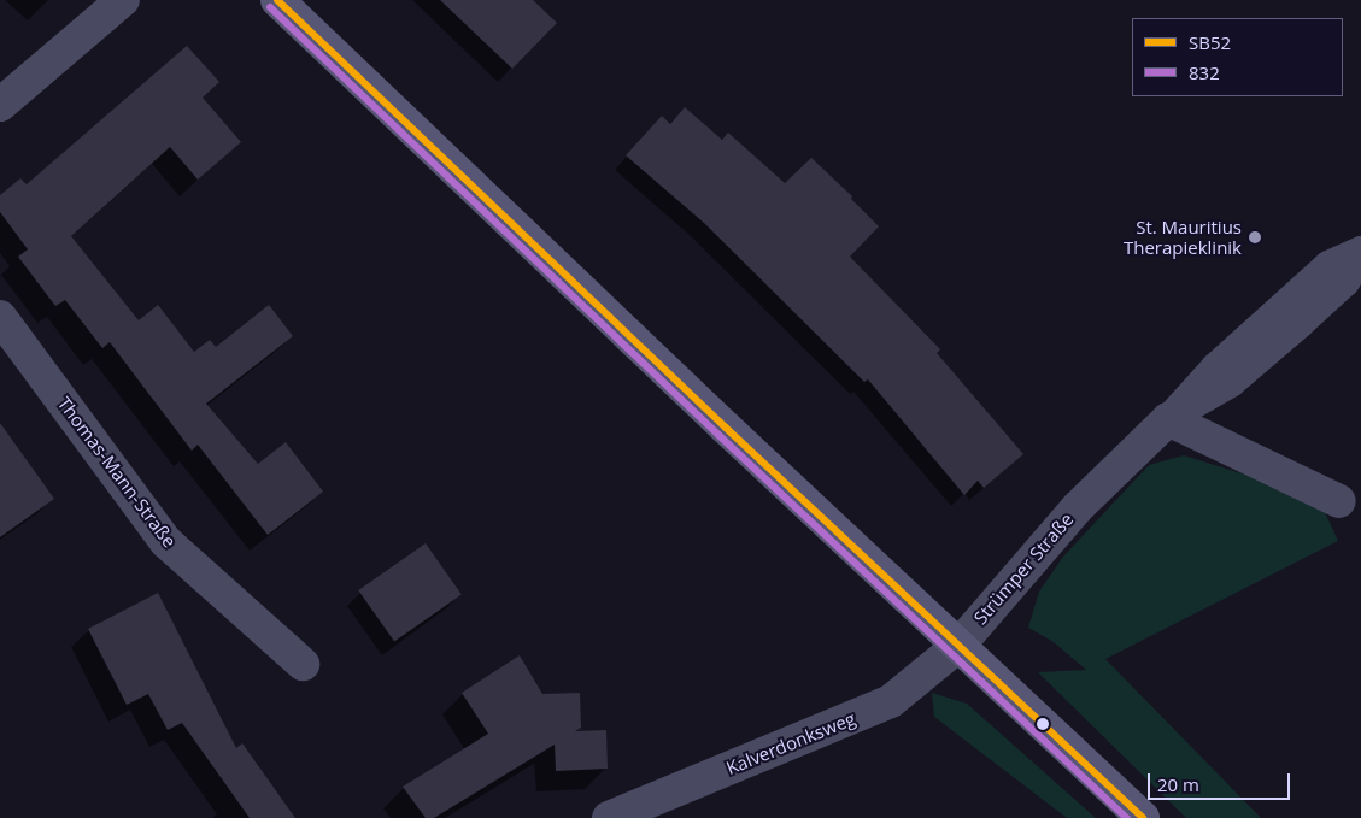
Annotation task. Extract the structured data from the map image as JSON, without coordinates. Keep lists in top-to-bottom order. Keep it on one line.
{"streets":{"street":["Thomas-Mann-Straße","Strümper Straße","Kalverdonksweg"]},"crossings":[["Strümper Straße","Kalverdonksweg"]],"places":["St. Mauritius Therapieklinik"],"lines":["transit line SB52","transit line 832"],"legend":["SB52","832"],"scale_bar":"20 m"}
